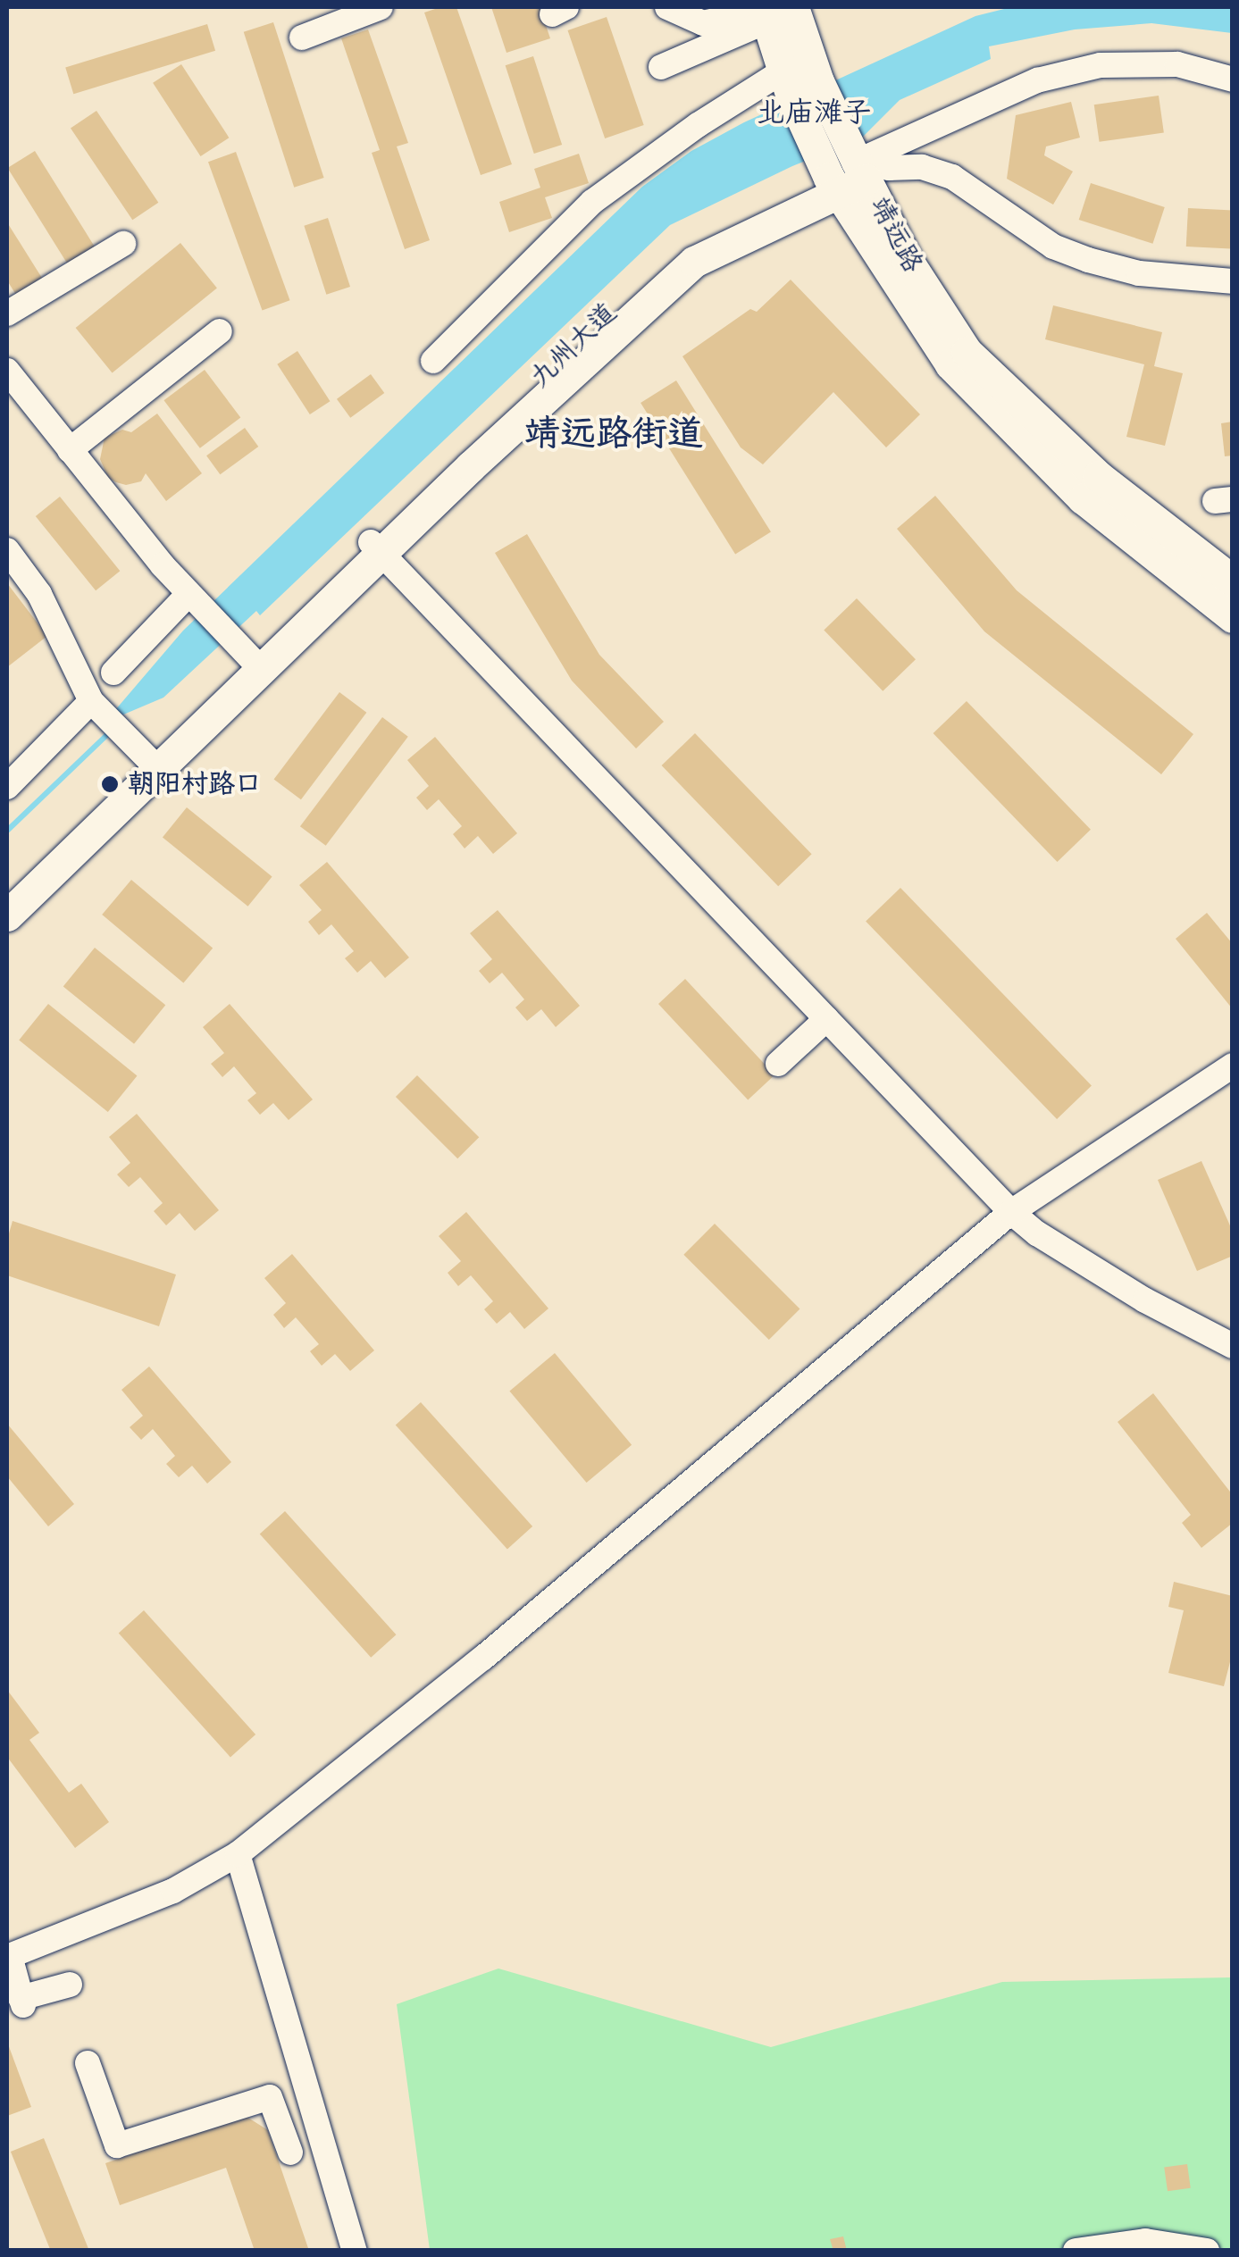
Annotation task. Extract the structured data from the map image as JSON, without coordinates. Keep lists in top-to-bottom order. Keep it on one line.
{"streets":{"main road":["靖远路","九州大道"]},"crossings":[["靖远路","九州大道"]],"districts":["北庙滩子","靖远路街道"],"places":["朝阳村路口"]}
